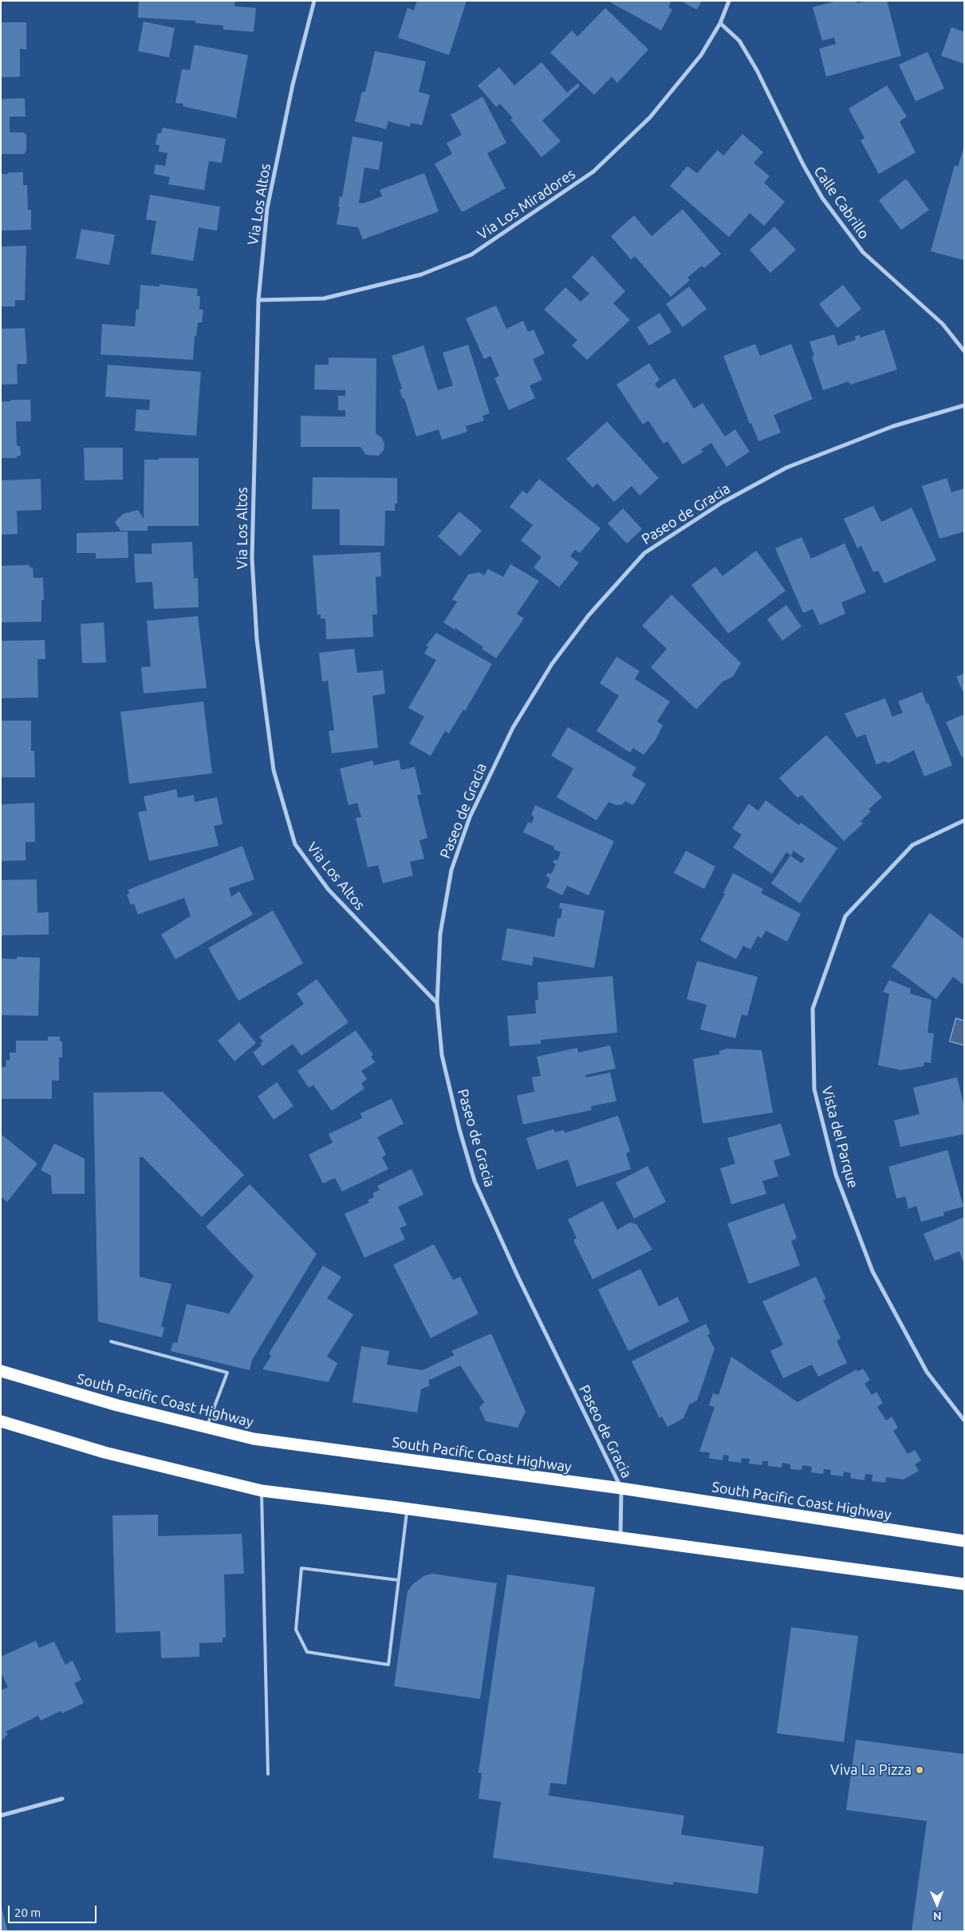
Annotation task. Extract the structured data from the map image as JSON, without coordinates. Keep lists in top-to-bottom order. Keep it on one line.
{"streets":{"highway":["South Pacific Coast Highway"],"street":["Calle Cabrillo","Via Los Altos","Via Los Miradores","Paseo de Gracia","Vista del Parque"]},"crossings":[["Calle Cabrillo","Via Los Miradores"],["Via Los Altos","Via Los Miradores"],["Via Los Altos","Paseo de Gracia"],["Paseo de Gracia","South Pacific Coast Highway"]],"places":["Viva La Pizza"],"scale_bar":"20 m","north":"bottom"}
